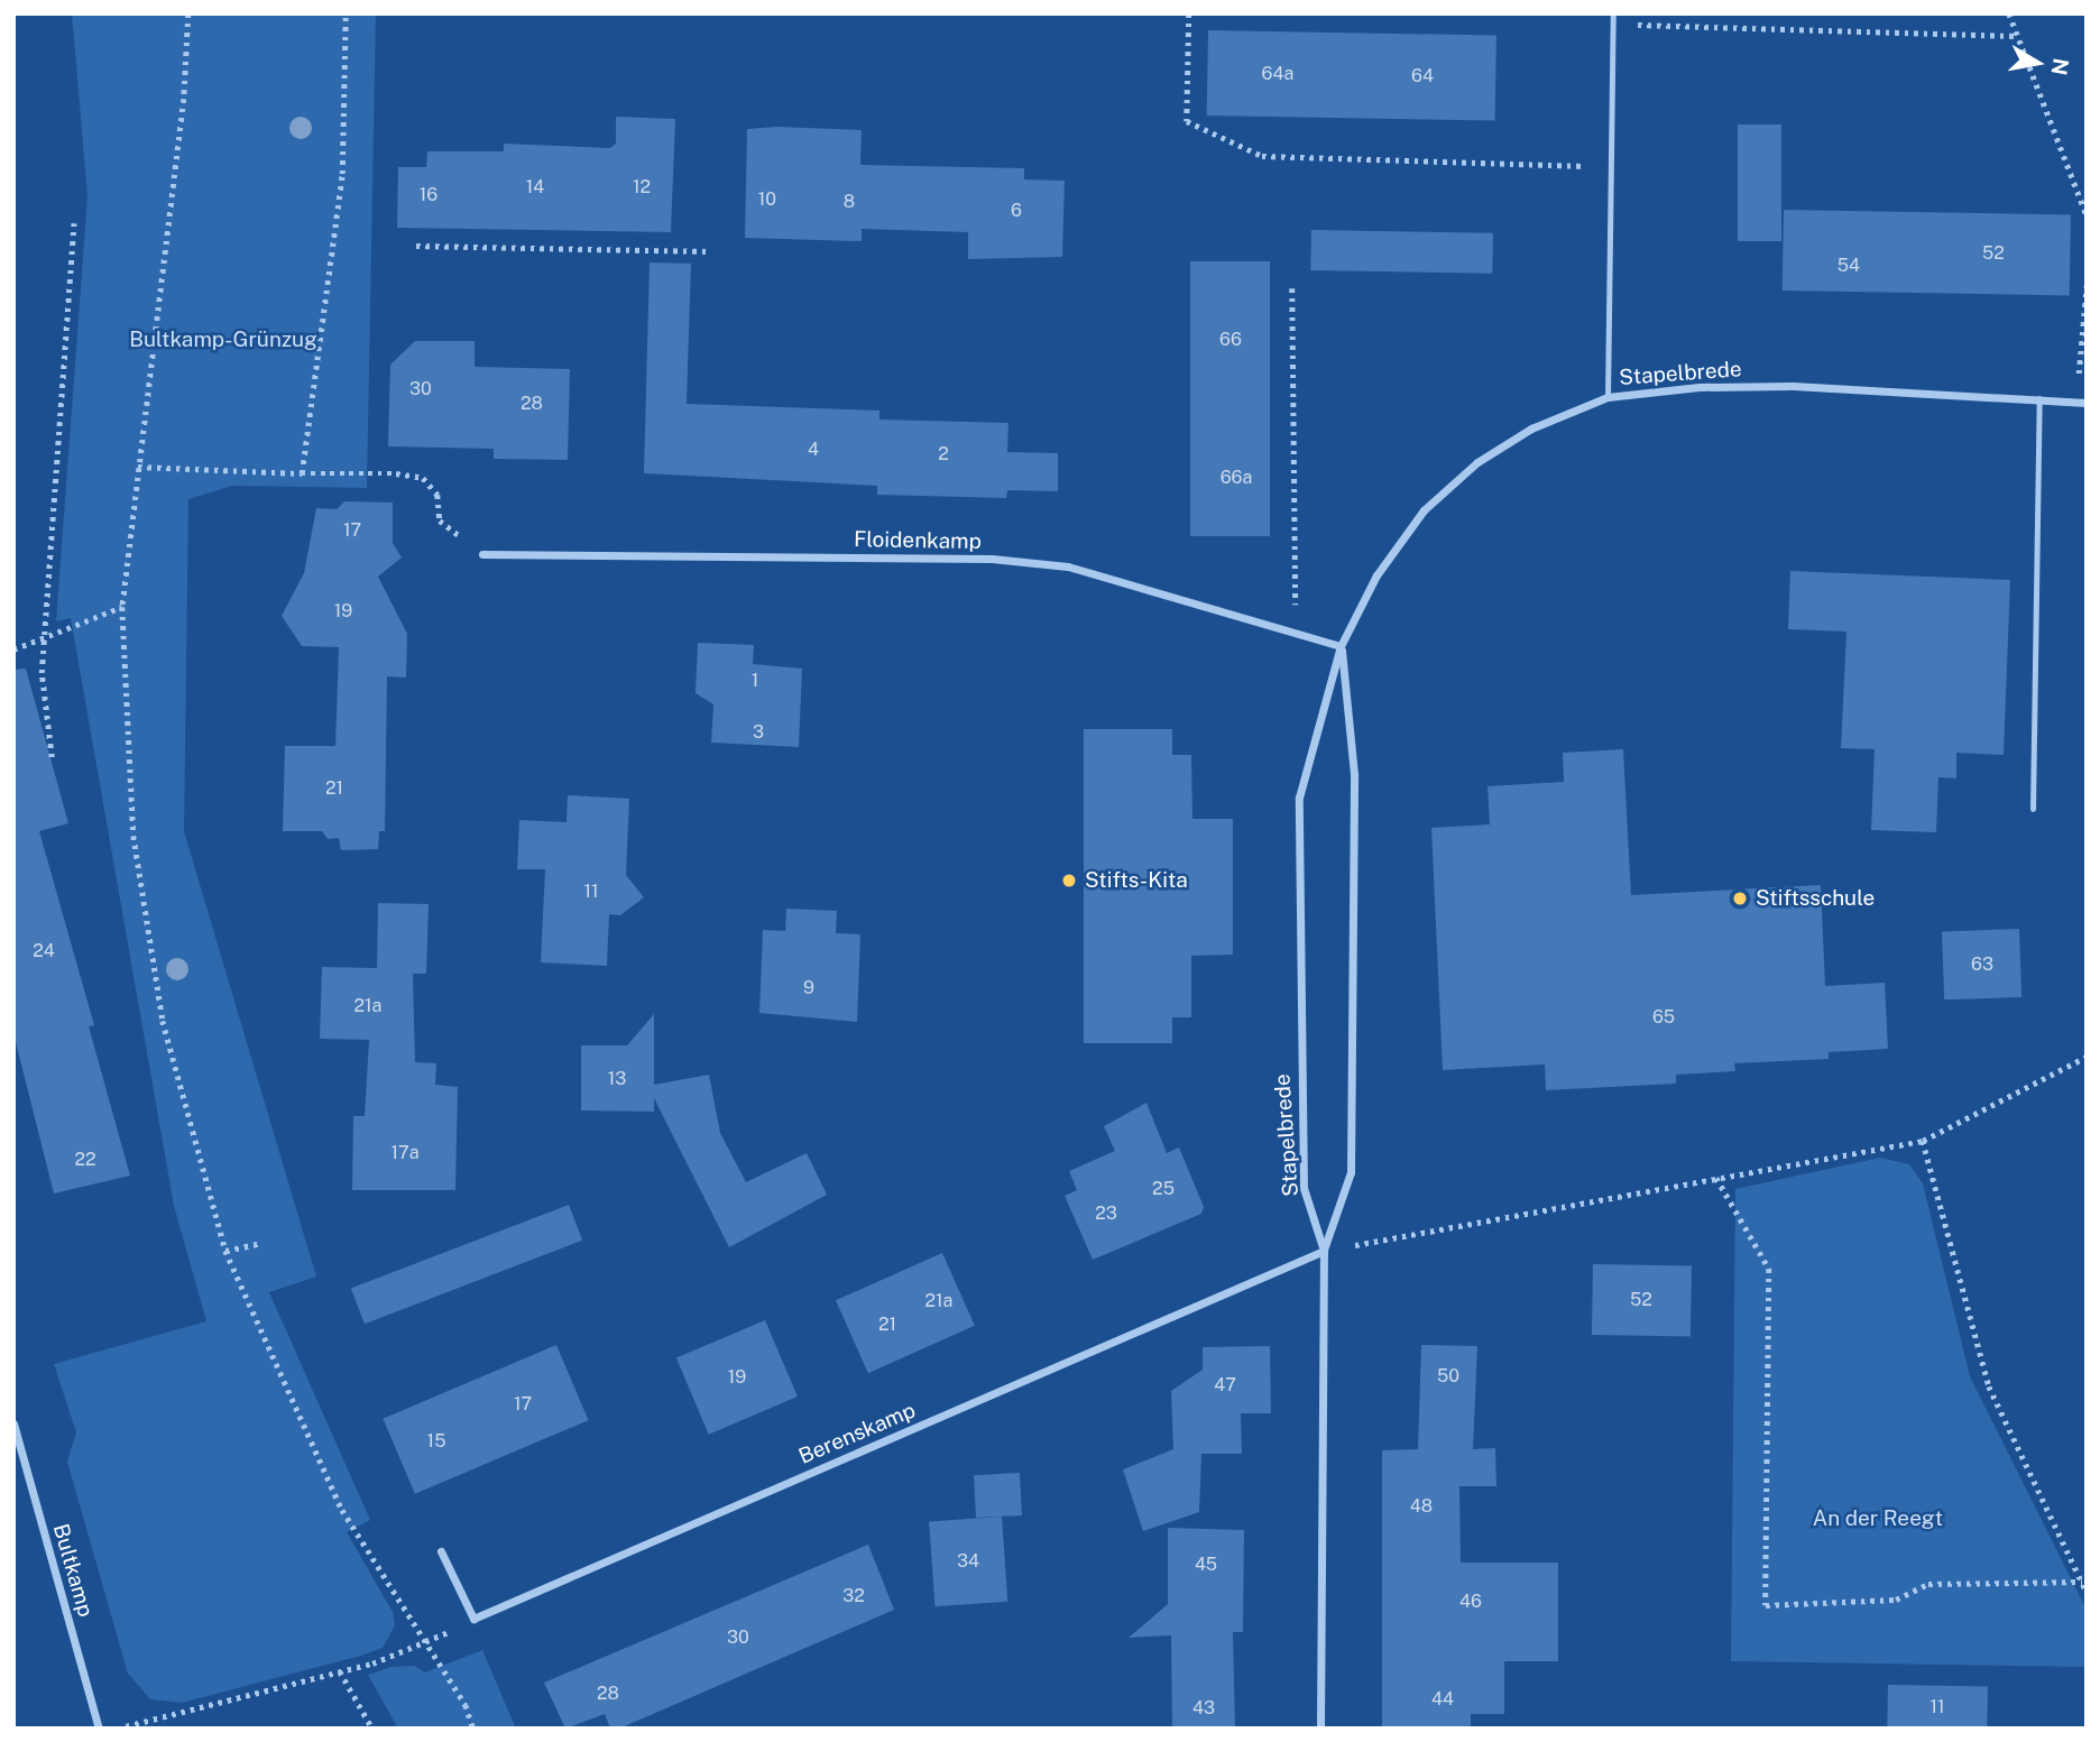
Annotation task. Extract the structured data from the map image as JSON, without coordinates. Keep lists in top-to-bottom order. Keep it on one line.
{"streets":{"street":["Stapelbrede","Floidenkamp","Berenskamp","Bultkamp"]},"crossings":[["Stapelbrede","Floidenkamp"],["Stapelbrede","Berenskamp"]],"parks":["Bultkamp-Grünzug","An der Reegt"],"places":["Stifts-Kita","Stiftsschule"],"house_numbers":["64a","64","14","12","16","10","8","6","52","54","66","30","28","4","2","66a","17","19","1","3","21","11","24","63","9","21a","65","13","17a","22","25","23","52","21a","21","50","19","47","17","15","48","34","45","32","46","30","28","44","11","43"],"north":"right"}
